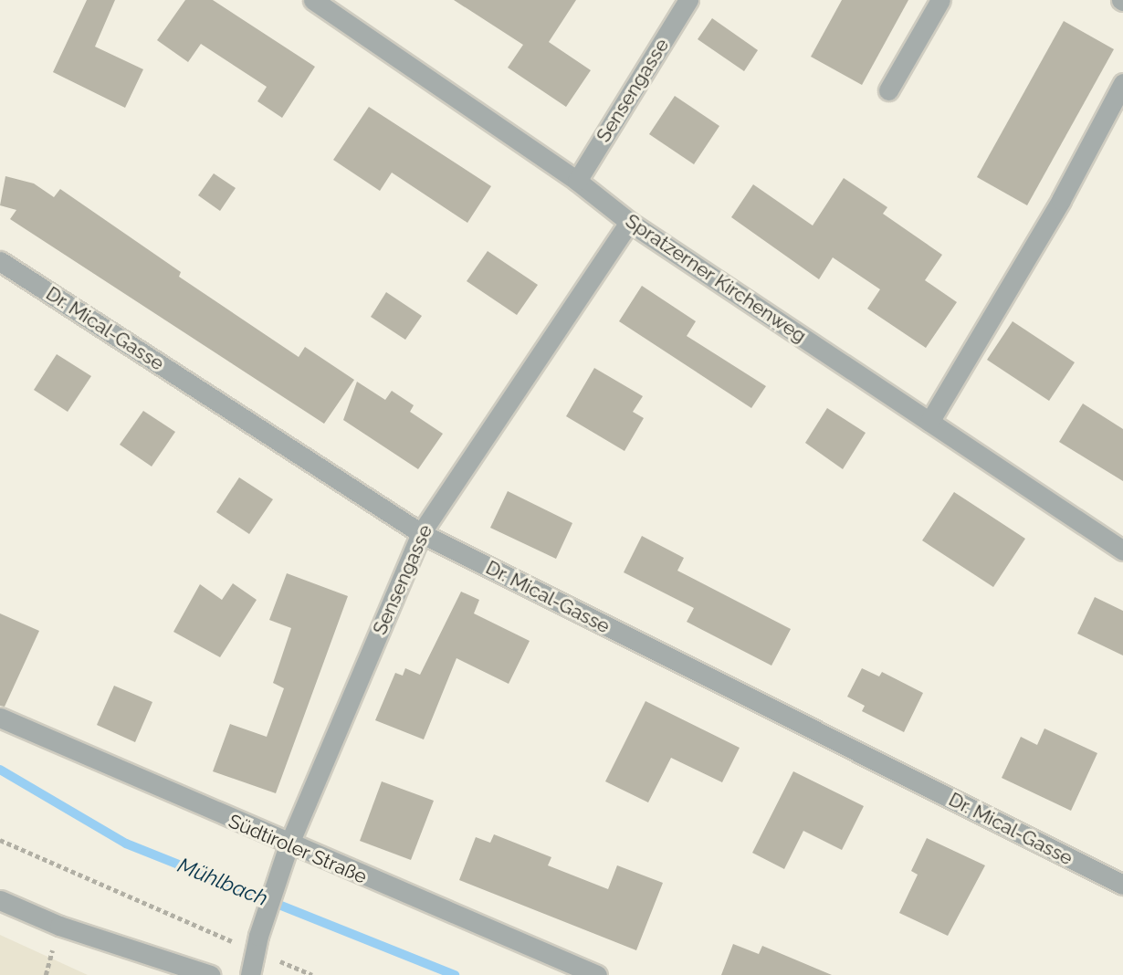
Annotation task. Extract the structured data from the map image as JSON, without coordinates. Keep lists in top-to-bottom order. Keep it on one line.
{"streets":{"street":["Sensengasse","Spratzerner Kirchenweg","Dr. Mical-Gasse","Südtiroler Straße"]},"crossings":[["Sensengasse","Spratzerner Kirchenweg"],["Sensengasse","Dr. Mical-Gasse"],["Sensengasse","Südtiroler Straße"]],"water":["Mühlbach"]}
